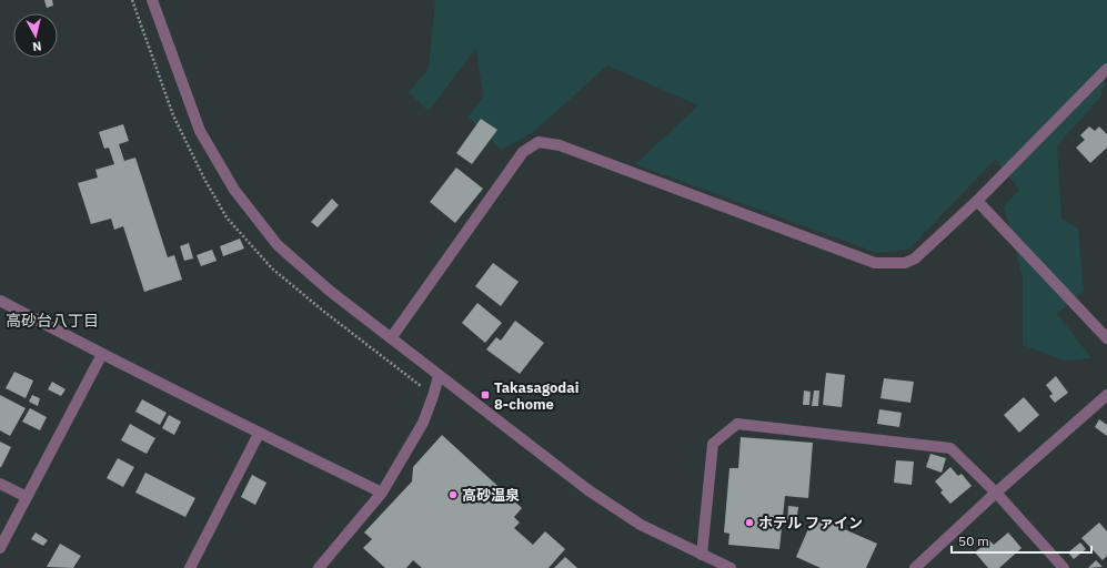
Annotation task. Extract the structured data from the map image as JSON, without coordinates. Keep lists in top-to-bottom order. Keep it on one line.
{"districts":["高砂台八丁目"],"places":{"transit":["Takasagodai 8-chome"],"other":["高砂温泉","ホテル ファイン"]},"scale_bar":"50 m","north":"bottom"}
